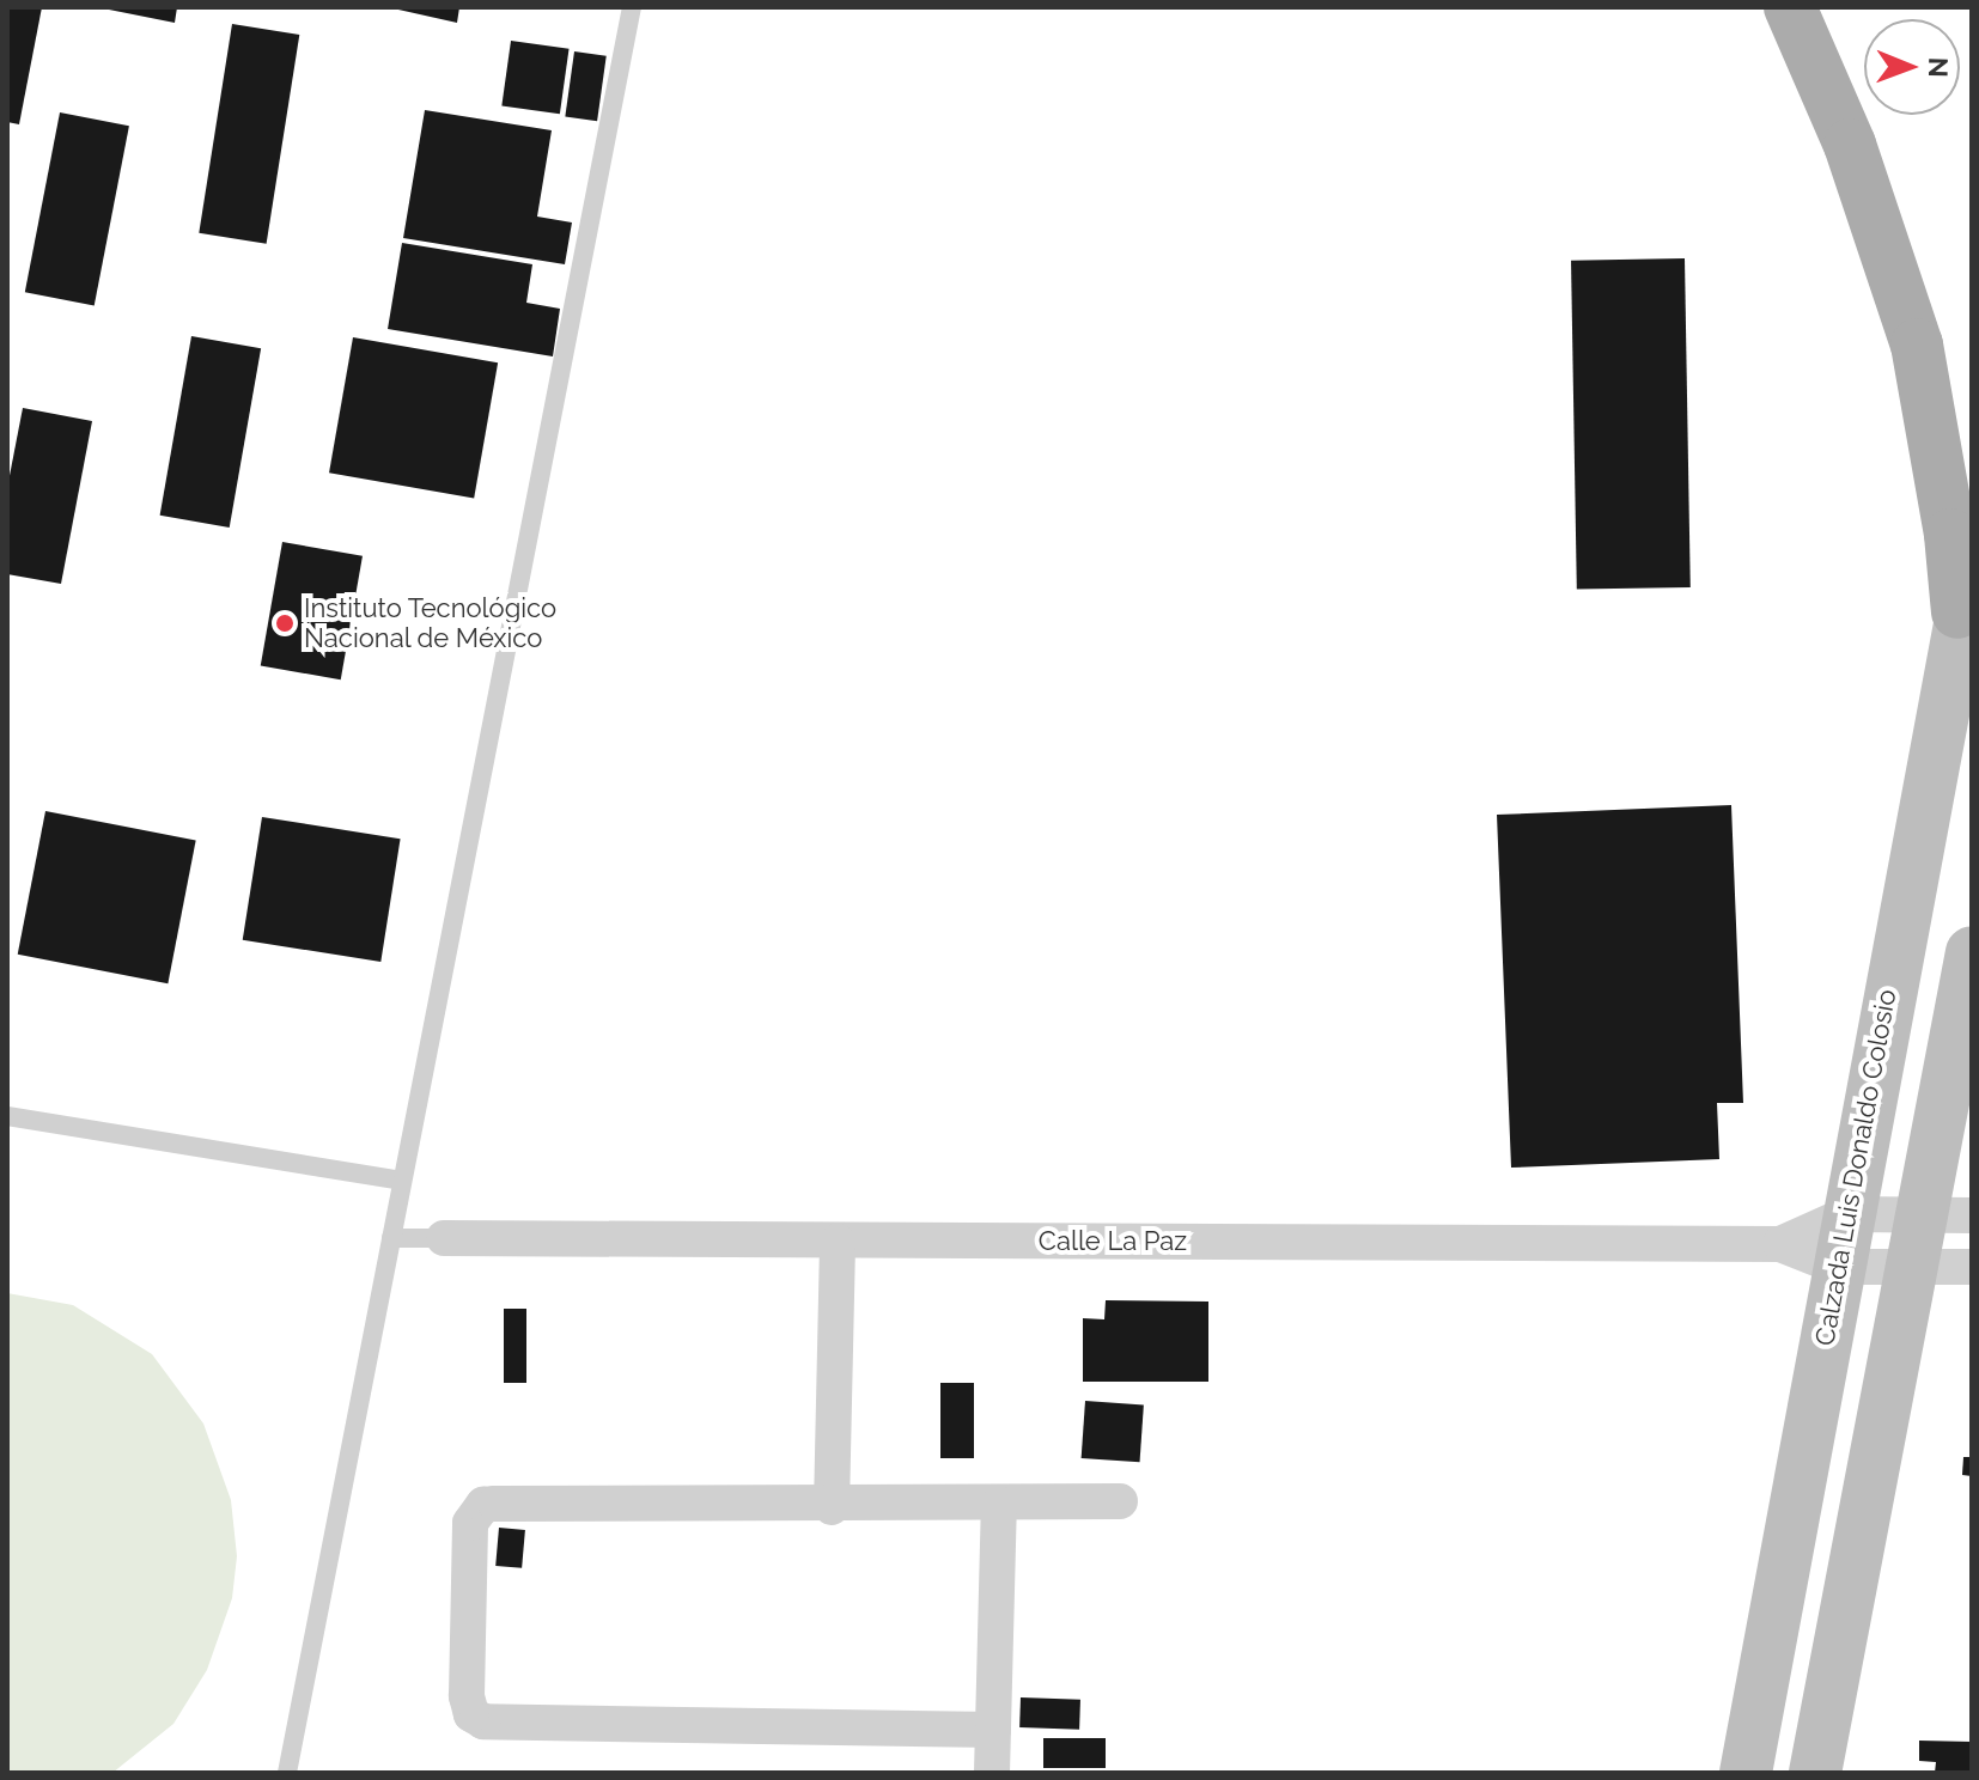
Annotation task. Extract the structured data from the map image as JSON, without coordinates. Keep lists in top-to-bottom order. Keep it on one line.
{"streets":{"main road":["Calzada Luis Donaldo Colosio"],"street":["Calle La Paz"]},"crossings":[["Calzada Luis Donaldo Colosio","Calle La Paz"]],"places":["Instituto Tecnológico Nacional de México"],"north":"right"}
